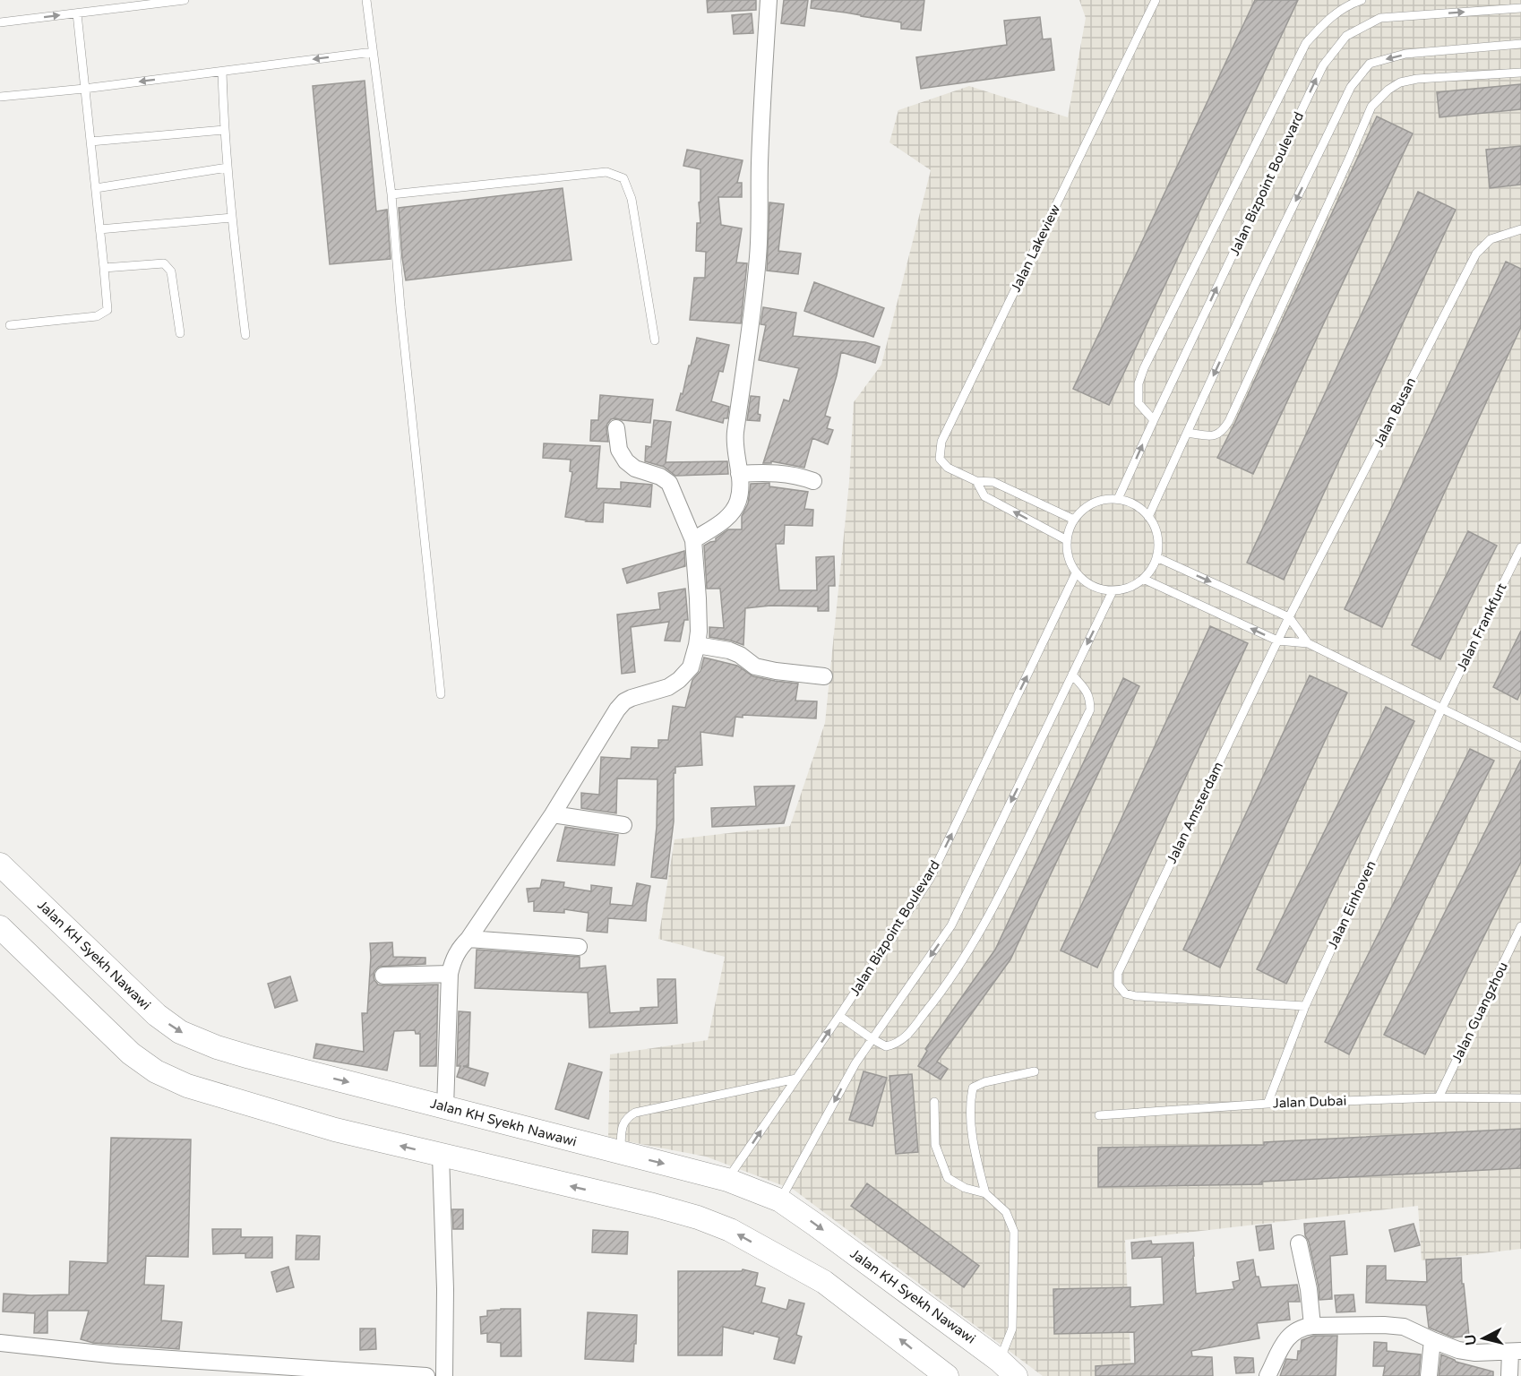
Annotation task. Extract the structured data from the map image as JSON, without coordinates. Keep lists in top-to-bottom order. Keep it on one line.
{"streets":{"main road":["Jalan KH Syekh Nawawi"],"lane":["Jalan Bizpoint Boulevard","Jalan Lakeview","Jalan Busan","Jalan Frankfurt","Jalan Amsterdam","Jalan Einhoven","Jalan Guangzhou","Jalan Dubai"]},"crossings":[["Jalan Bizpoint Boulevard","Jalan KH Syekh Nawawi"],["Jalan Busan","Jalan Amsterdam"],["Jalan Frankfurt","Jalan Einhoven"],["Jalan Amsterdam","Jalan Einhoven"],["Jalan Einhoven","Jalan Dubai"],["Jalan Guangzhou","Jalan Dubai"]],"north":"left"}
